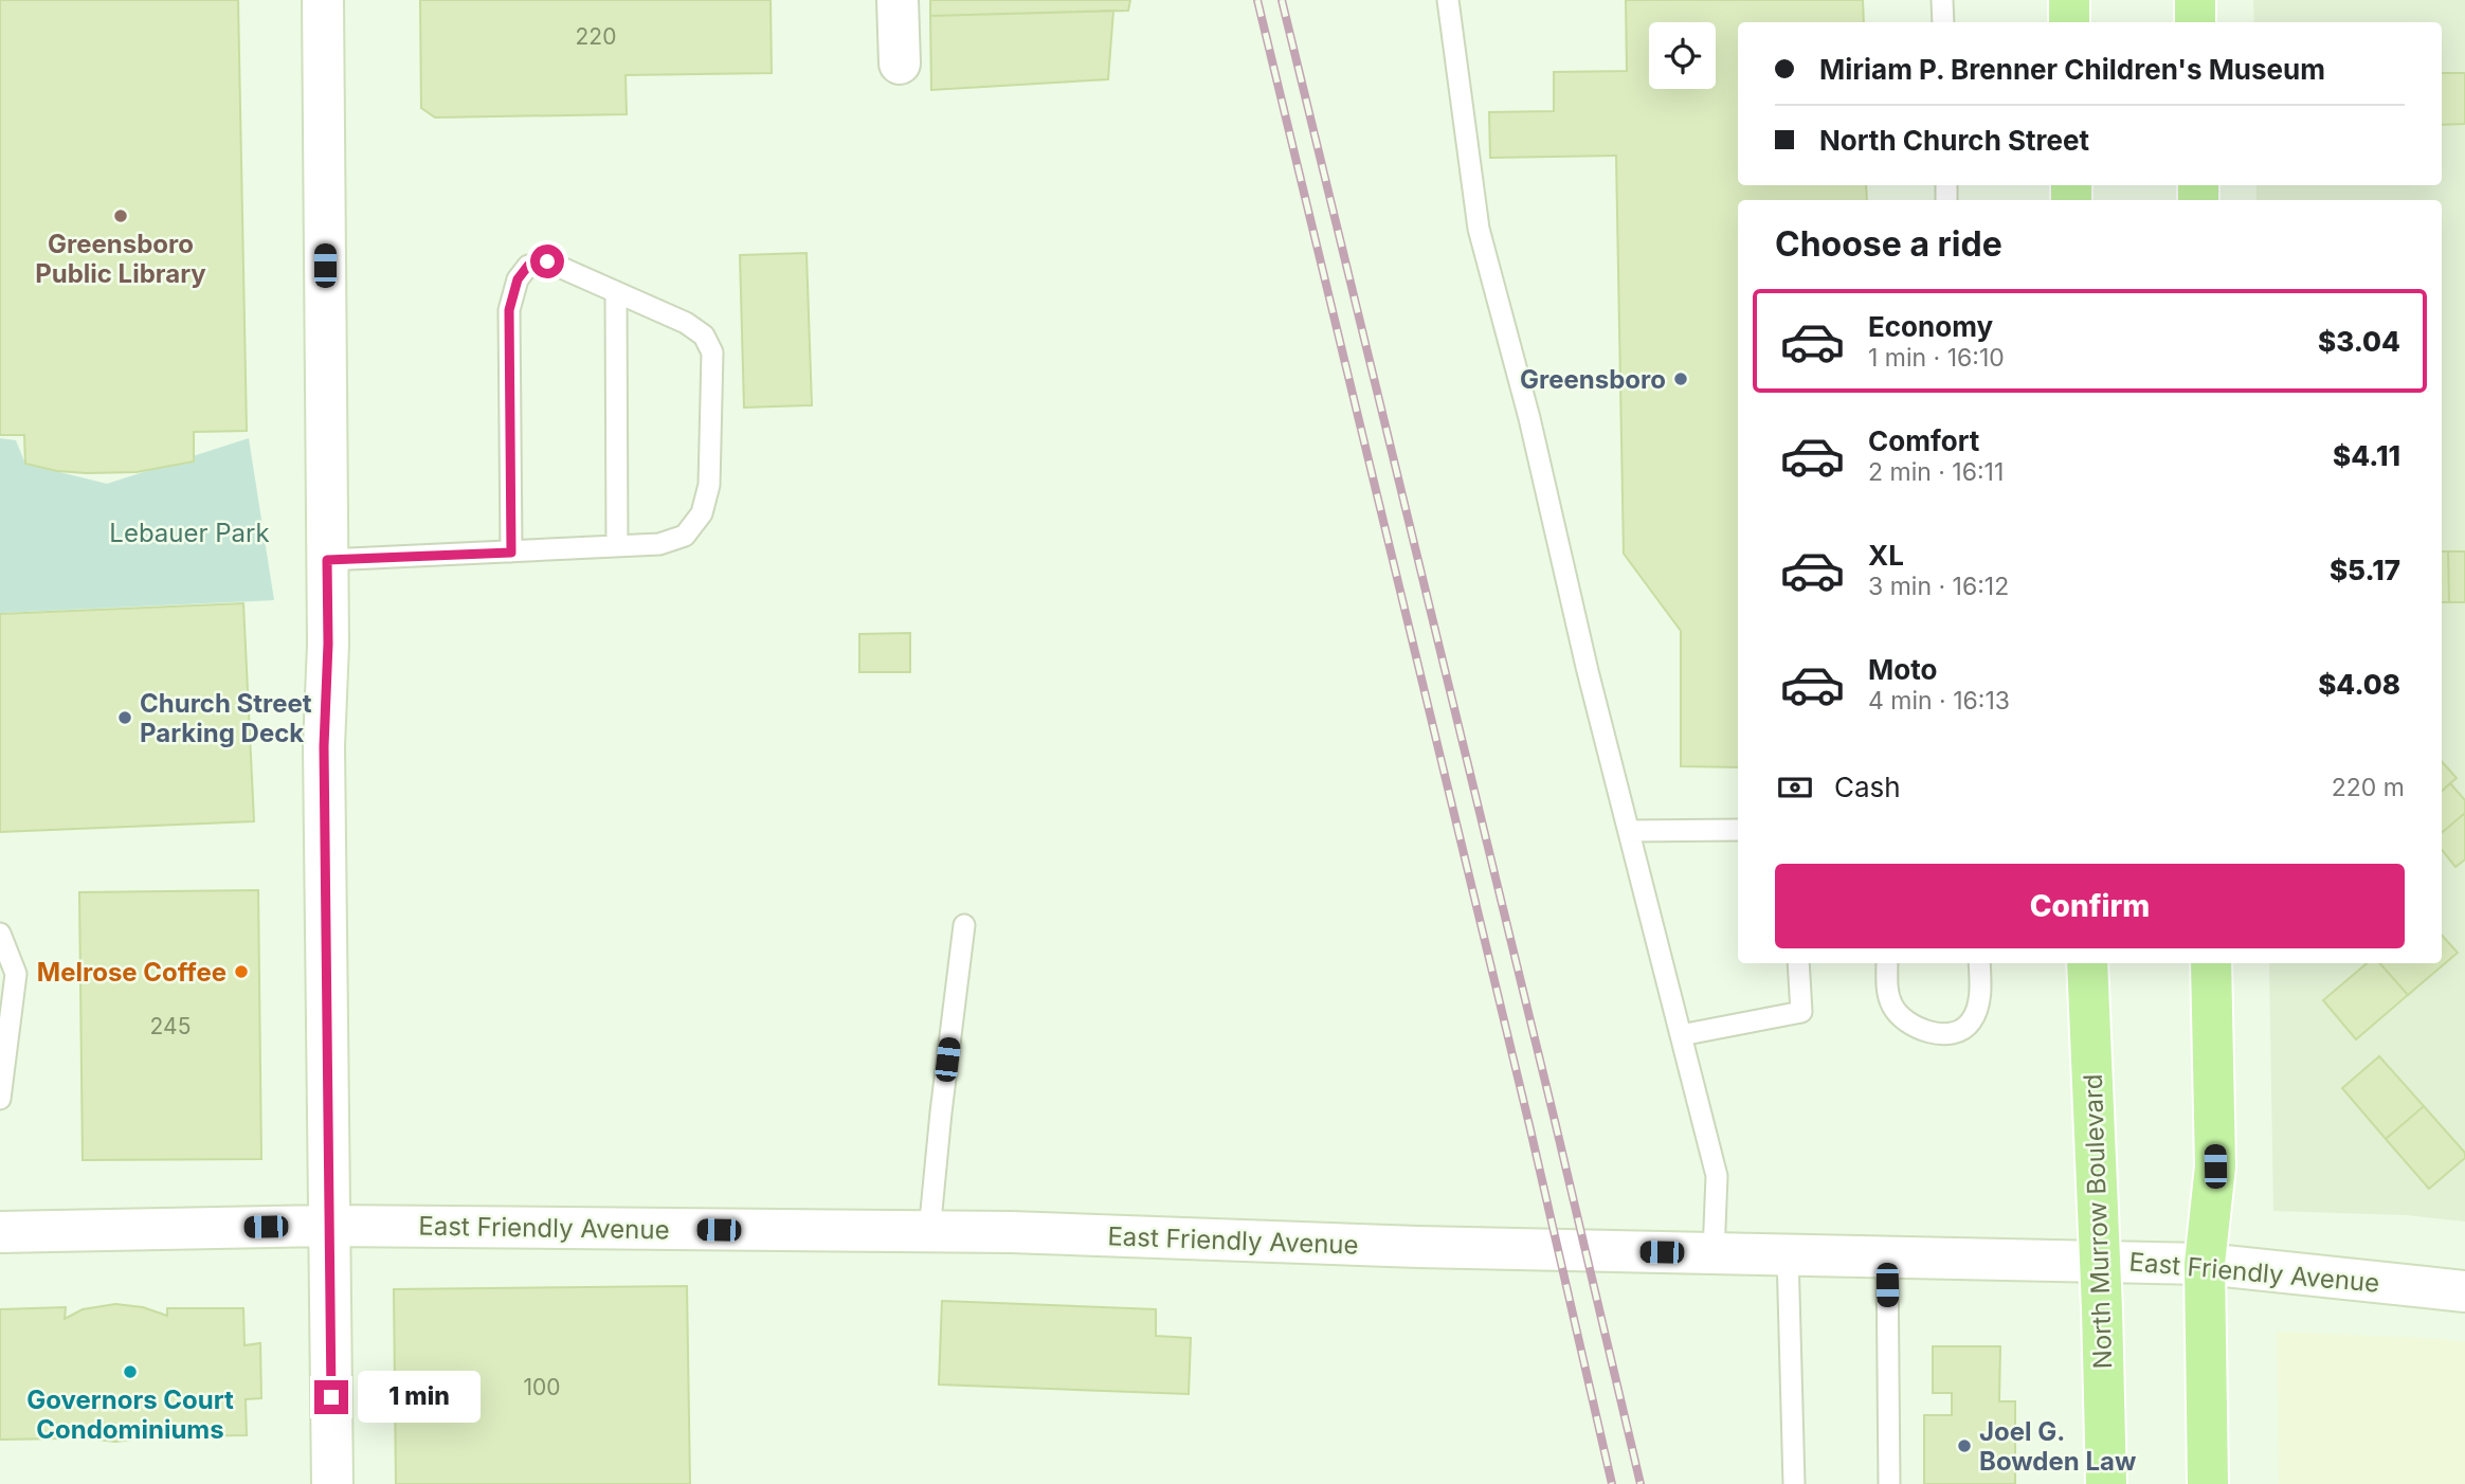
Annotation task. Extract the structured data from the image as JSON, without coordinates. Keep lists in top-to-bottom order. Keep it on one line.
{"streets":{"main road":["North Murrow Boulevard","East Friendly Avenue"]},"crossings":[["North Murrow Boulevard","East Friendly Avenue"]],"parks":["Lebauer Park"],"places":["Greensboro Public Library","Greensboro","Church Street Parking Deck","Melrose Coffee","Governors Court Condominiums","Joel G. Bowden Law"],"house_numbers":["220","245","100"],"page":{"banner":["Miriam P. Brenner Children's Museum","North Church Street"],"heading":"Choose a ride","list":[{"name":"Economy","note":"1 min · 16:10","value":"$3.04"},{"name":"Comfort","note":"2 min · 16:11","value":"$4.11"},{"name":"XL","note":"3 min · 16:12","value":"$5.17"},{"name":"Moto","note":"4 min · 16:13","value":"$4.08"}],"pay":["Cash","220 m"],"buttons":"Confirm","bubble":"1 min"}}
